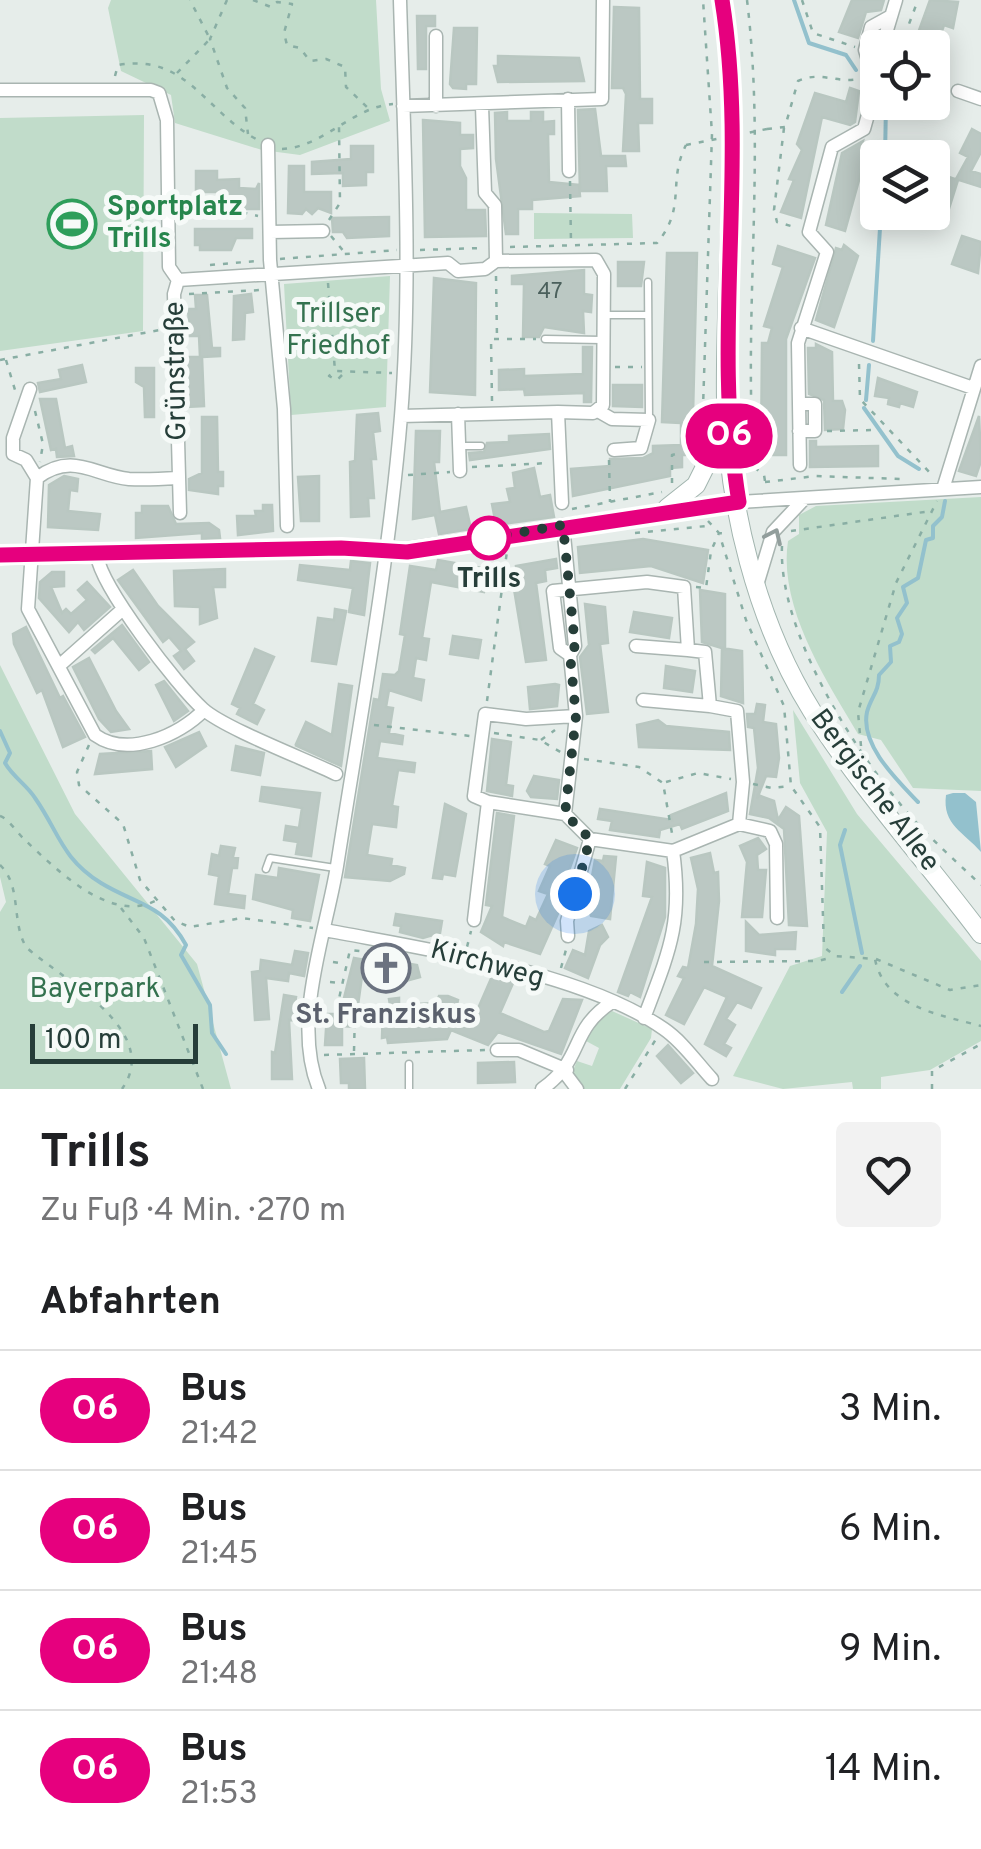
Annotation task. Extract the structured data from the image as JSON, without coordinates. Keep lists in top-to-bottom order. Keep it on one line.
{"streets":{"main road":["Bergische Allee"],"street":["Grünstraße","Kirchweg"]},"parks":["Trillser Friedhof","Bayerpark"],"places":{"sports":["Sportplatz Trills"],"other":["Trills"],"church":["St. Franziskus"]},"lines":["bus line O6"],"house_numbers":["47"],"scale_bar":"100 m","page":{"on_map":"O6","scale":"100 m","heading":[["Trills","Zu Fuß · 4 Min. · 270 m"],"Abfahrten"],"list":[{"mark":"O6","name":"Bus","note":"21:42","value":"3 Min."},{"mark":"O6","name":"Bus","note":"21:45","value":"6 Min."},{"mark":"O6","name":"Bus","note":"21:48","value":"9 Min."},{"mark":"O6","name":"Bus","note":"21:53","value":"14 Min."}]}}
